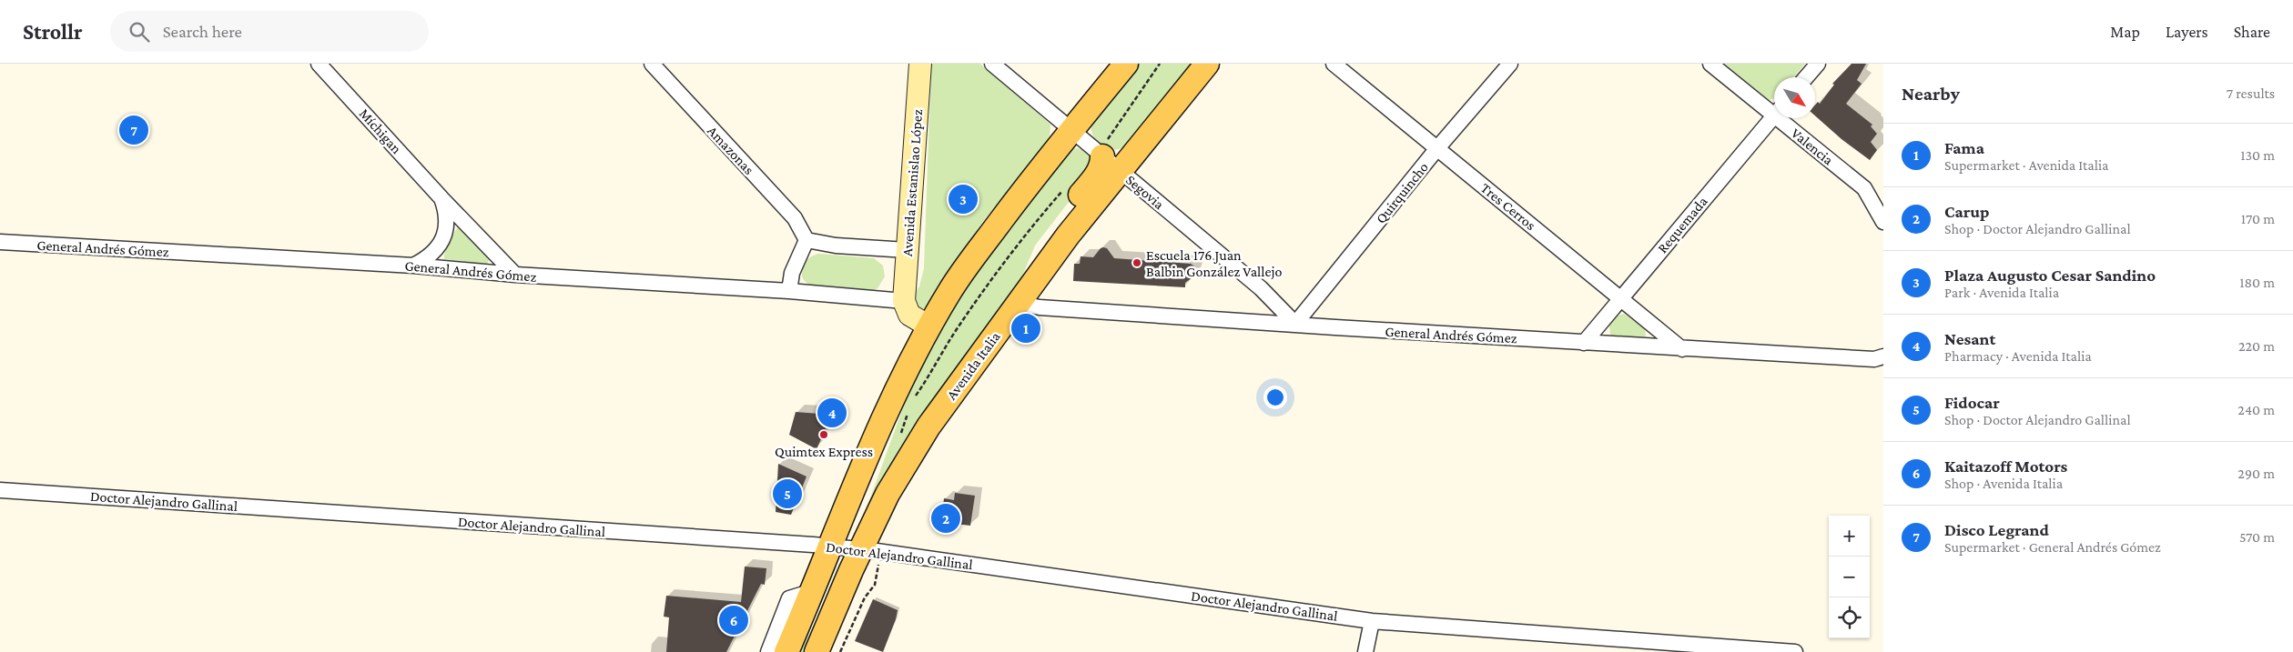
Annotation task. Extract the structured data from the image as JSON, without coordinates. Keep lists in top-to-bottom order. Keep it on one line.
{"streets":{"main road":["Avenida Italia"],"street":["Míchigan","Valencia","Amazonas","Avenida Estanislao López","Segovia","Quirquincho","Tres Cerros","Requemada","General Andrés Gómez","Doctor Alejandro Gallinal"]},"crossings":[["Míchigan","General Andrés Gómez"],["Avenida Estanislao López","General Andrés Gómez"],["Segovia","Quirquincho"],["Segovia","General Andrés Gómez"],["Segovia","Avenida Italia"],["Quirquincho","Tres Cerros"],["Quirquincho","General Andrés Gómez"],["Tres Cerros","Requemada"],["Tres Cerros","General Andrés Gómez"],["Requemada","General Andrés Gómez"],["General Andrés Gómez","Avenida Italia"],["Avenida Italia","Doctor Alejandro Gallinal"]],"places":["Escuela 176 Juan Balbin González Vallejo","Quimtex Express"],"north":"bottom right","page":{"header":"Strollr","search":"Search here","nav":["Map","Layers","Share"],"heading":["Nearby","7 results"],"pins":["7","3","1","4","5","2","6"],"list":[{"mark":"1","name":"Fama","note":"Supermarket · Avenida Italia","value":"130 m"},{"mark":"2","name":"Carup","note":"Shop · Doctor Alejandro Gallinal","value":"170 m"},{"mark":"3","name":"Plaza Augusto Cesar Sandino","note":"Park · Avenida Italia","value":"180 m"},{"mark":"4","name":"Nesant","note":"Pharmacy · Avenida Italia","value":"220 m"},{"mark":"5","name":"Fidocar","note":"Shop · Doctor Alejandro Gallinal","value":"240 m"},{"mark":"6","name":"Kaitazoff Motors","note":"Shop · Avenida Italia","value":"290 m"},{"mark":"7","name":"Disco Legrand","note":"Supermarket · General Andrés Gómez","value":"570 m"}],"map_buttons":["+","−"]}}
